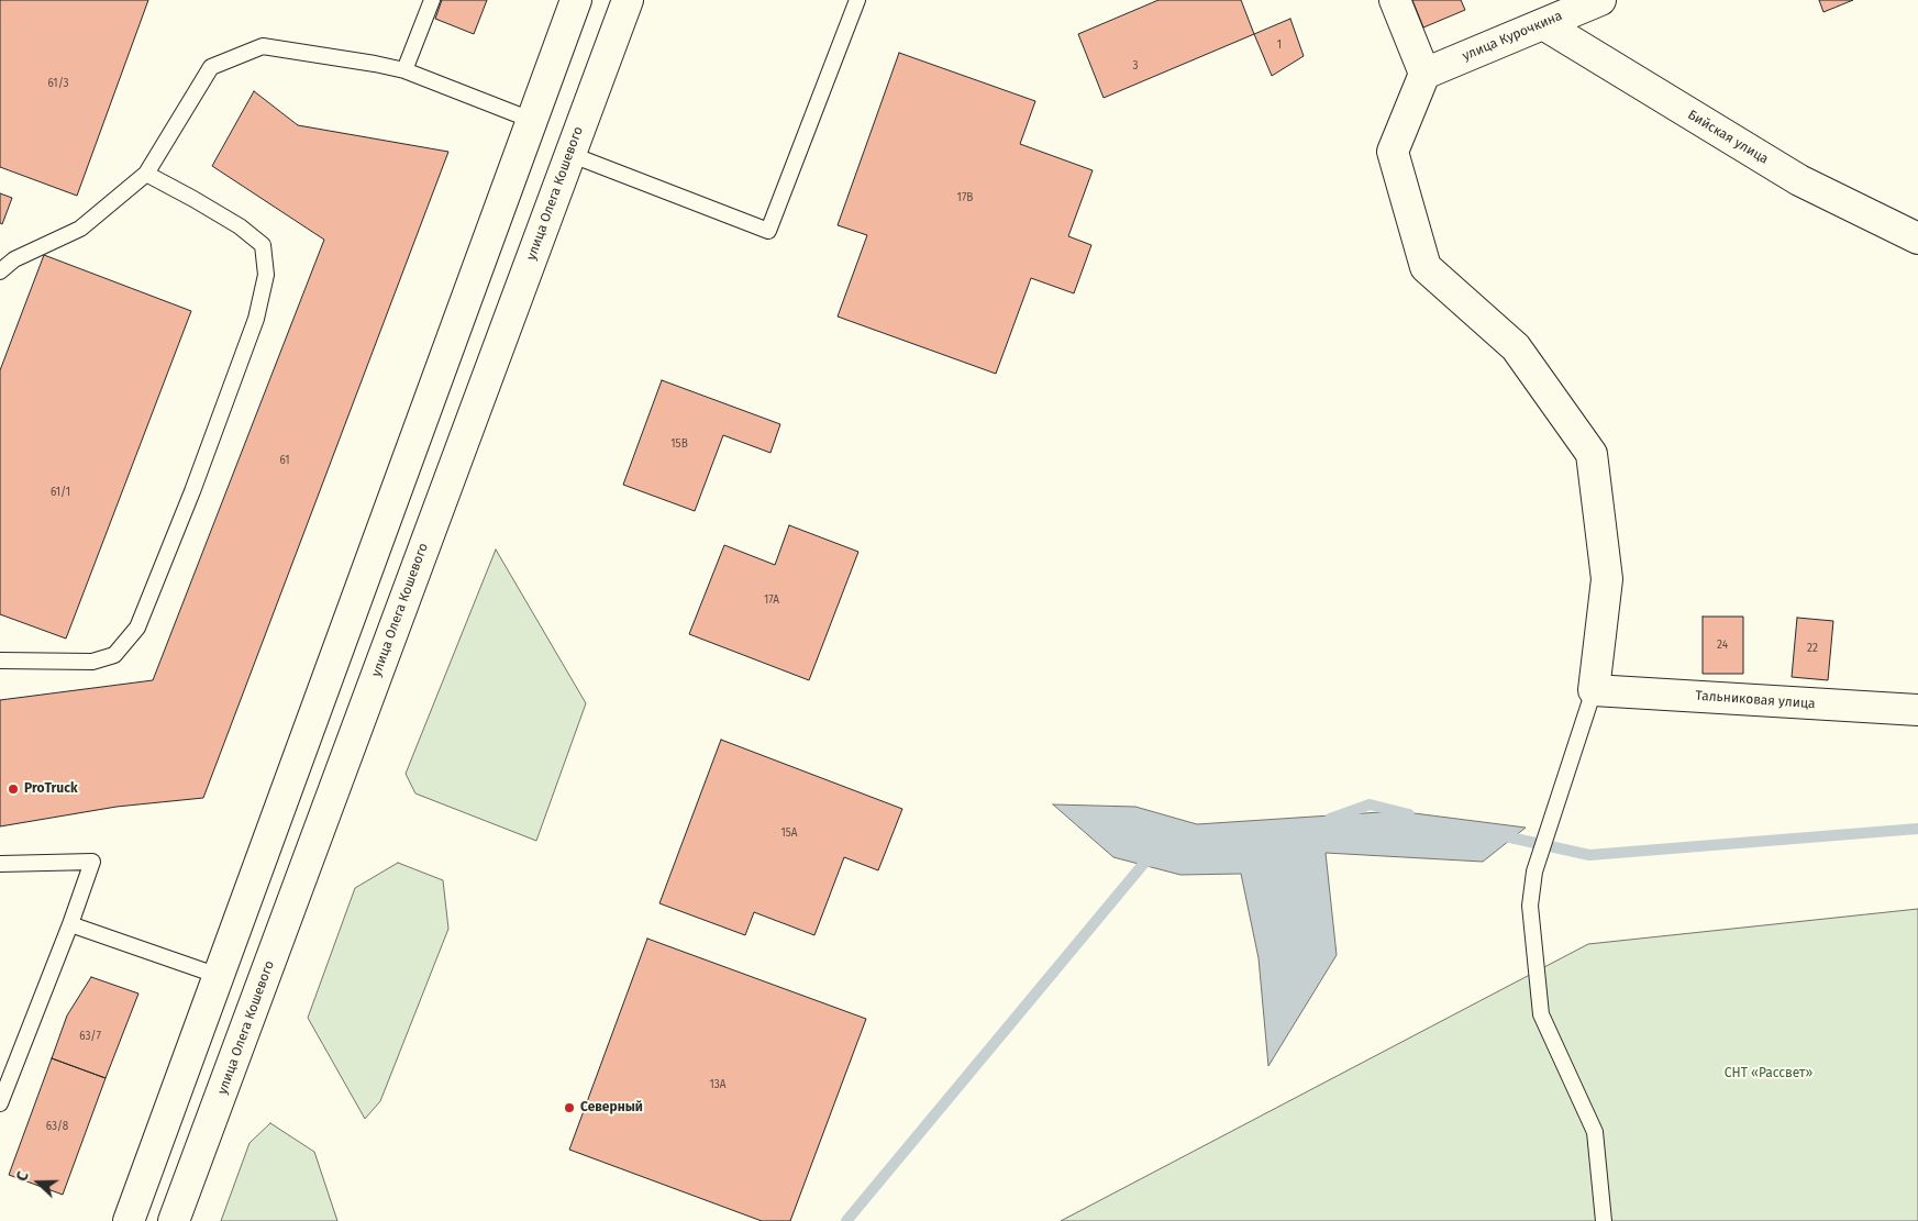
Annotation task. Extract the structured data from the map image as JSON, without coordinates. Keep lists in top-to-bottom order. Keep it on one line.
{"streets":{"main road":["улица Курочкина","Бийская улица","улица Олега Кошевого","Тальниковая улица"]},"crossings":[["улица Курочкина","Бийская улица"]],"parks":["СНТ «Рассвет»"],"places":["ProTruck","Северный"],"house_numbers":["1","3","61/3","17В","15В","61","61/1","17А","24","22","15А","63/7","13А","63/8"],"north":"left"}
